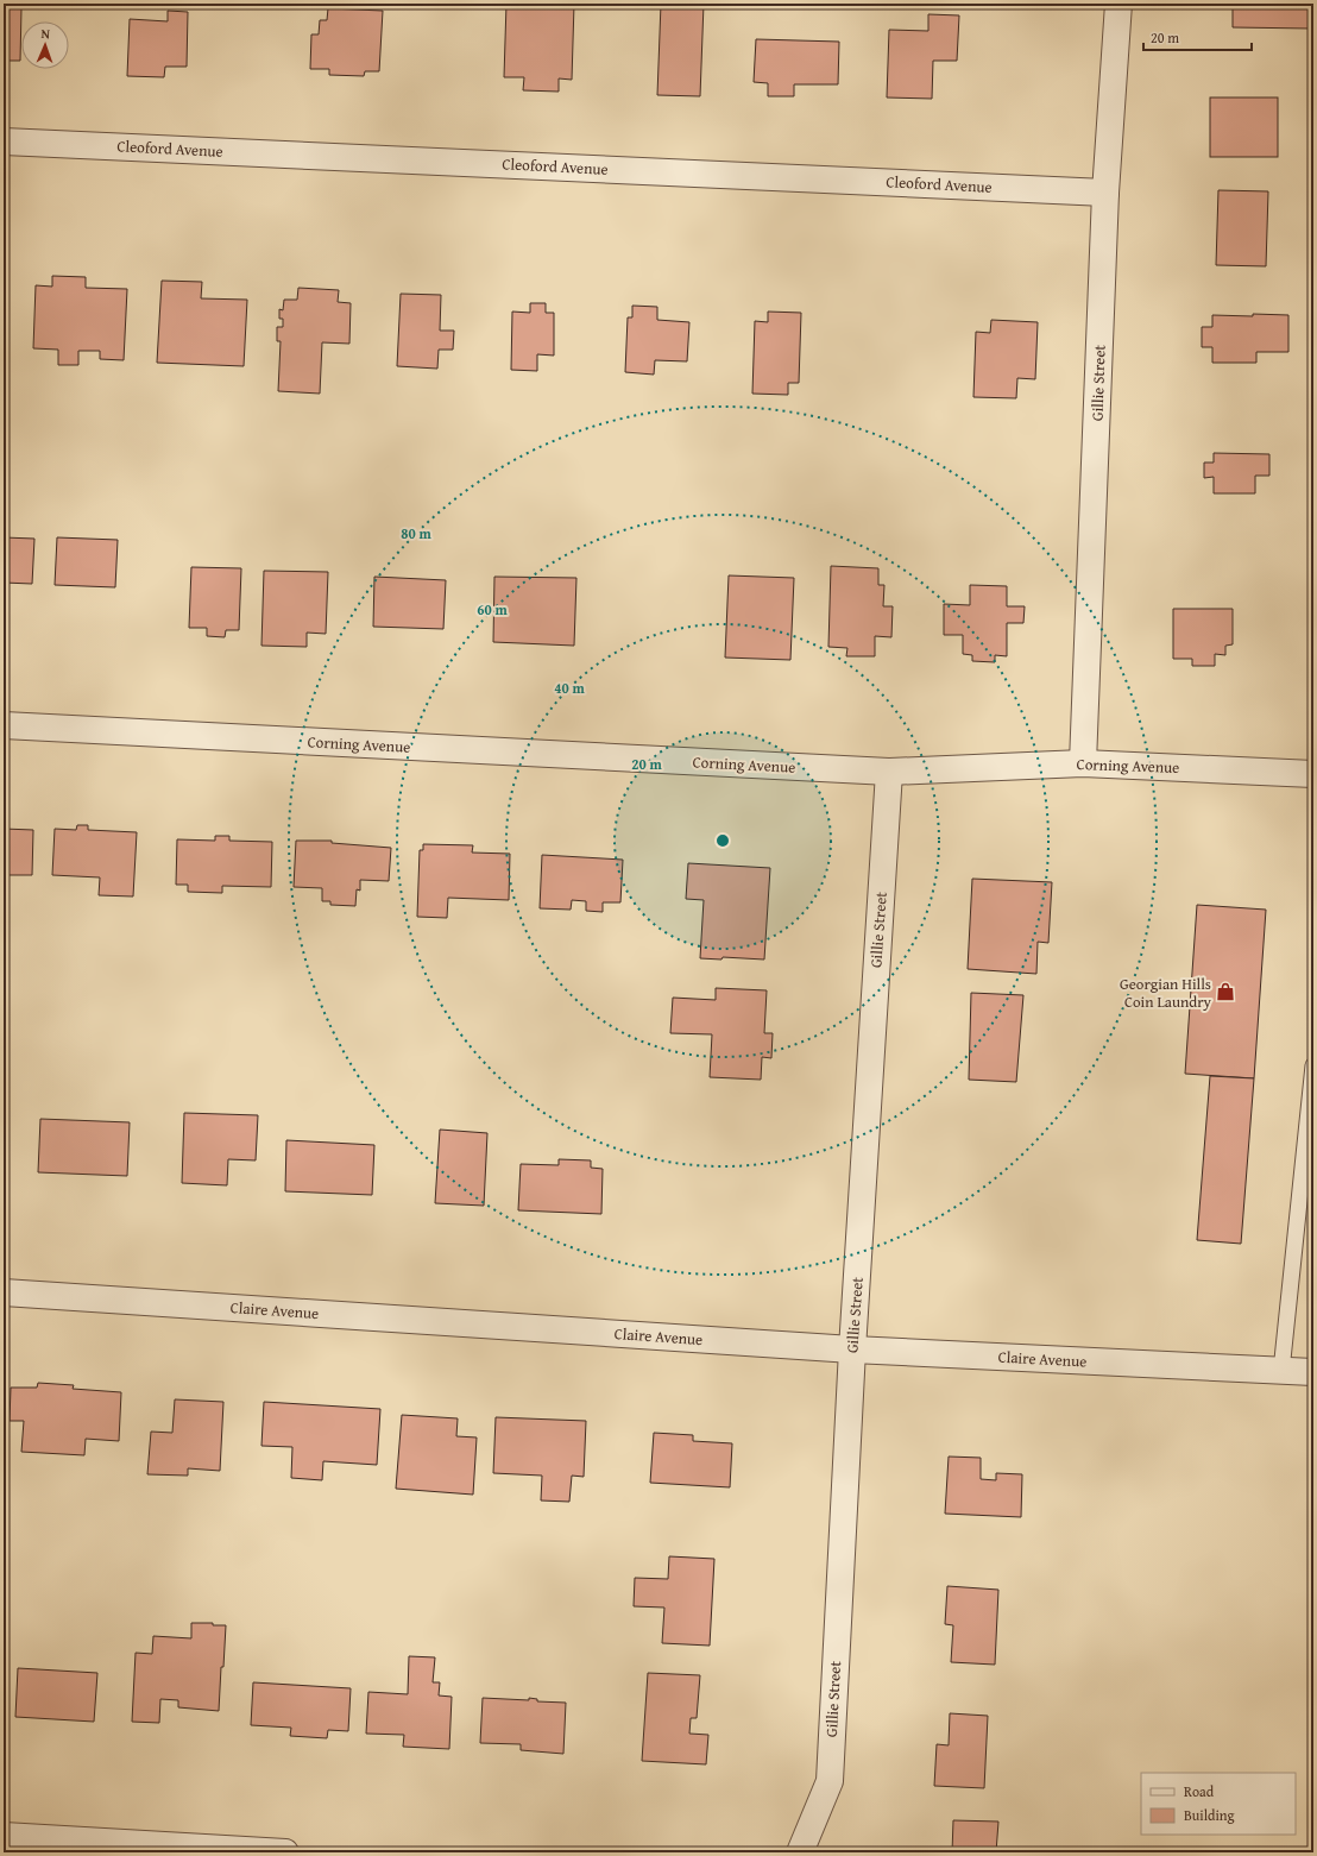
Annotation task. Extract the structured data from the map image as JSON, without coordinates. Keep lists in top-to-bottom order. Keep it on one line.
{"streets":{"street":["Cleoford Avenue","Gillie Street","Corning Avenue","Claire Avenue"]},"crossings":[["Cleoford Avenue","Gillie Street"],["Gillie Street","Corning Avenue"],["Gillie Street","Claire Avenue"]],"places":{"shop":["Georgian Hills Coin Laundry"]},"legend":["Road","Building"],"scale_bar":"20 m","north":"top","rings":["80 m","60 m","40 m","20 m"]}
